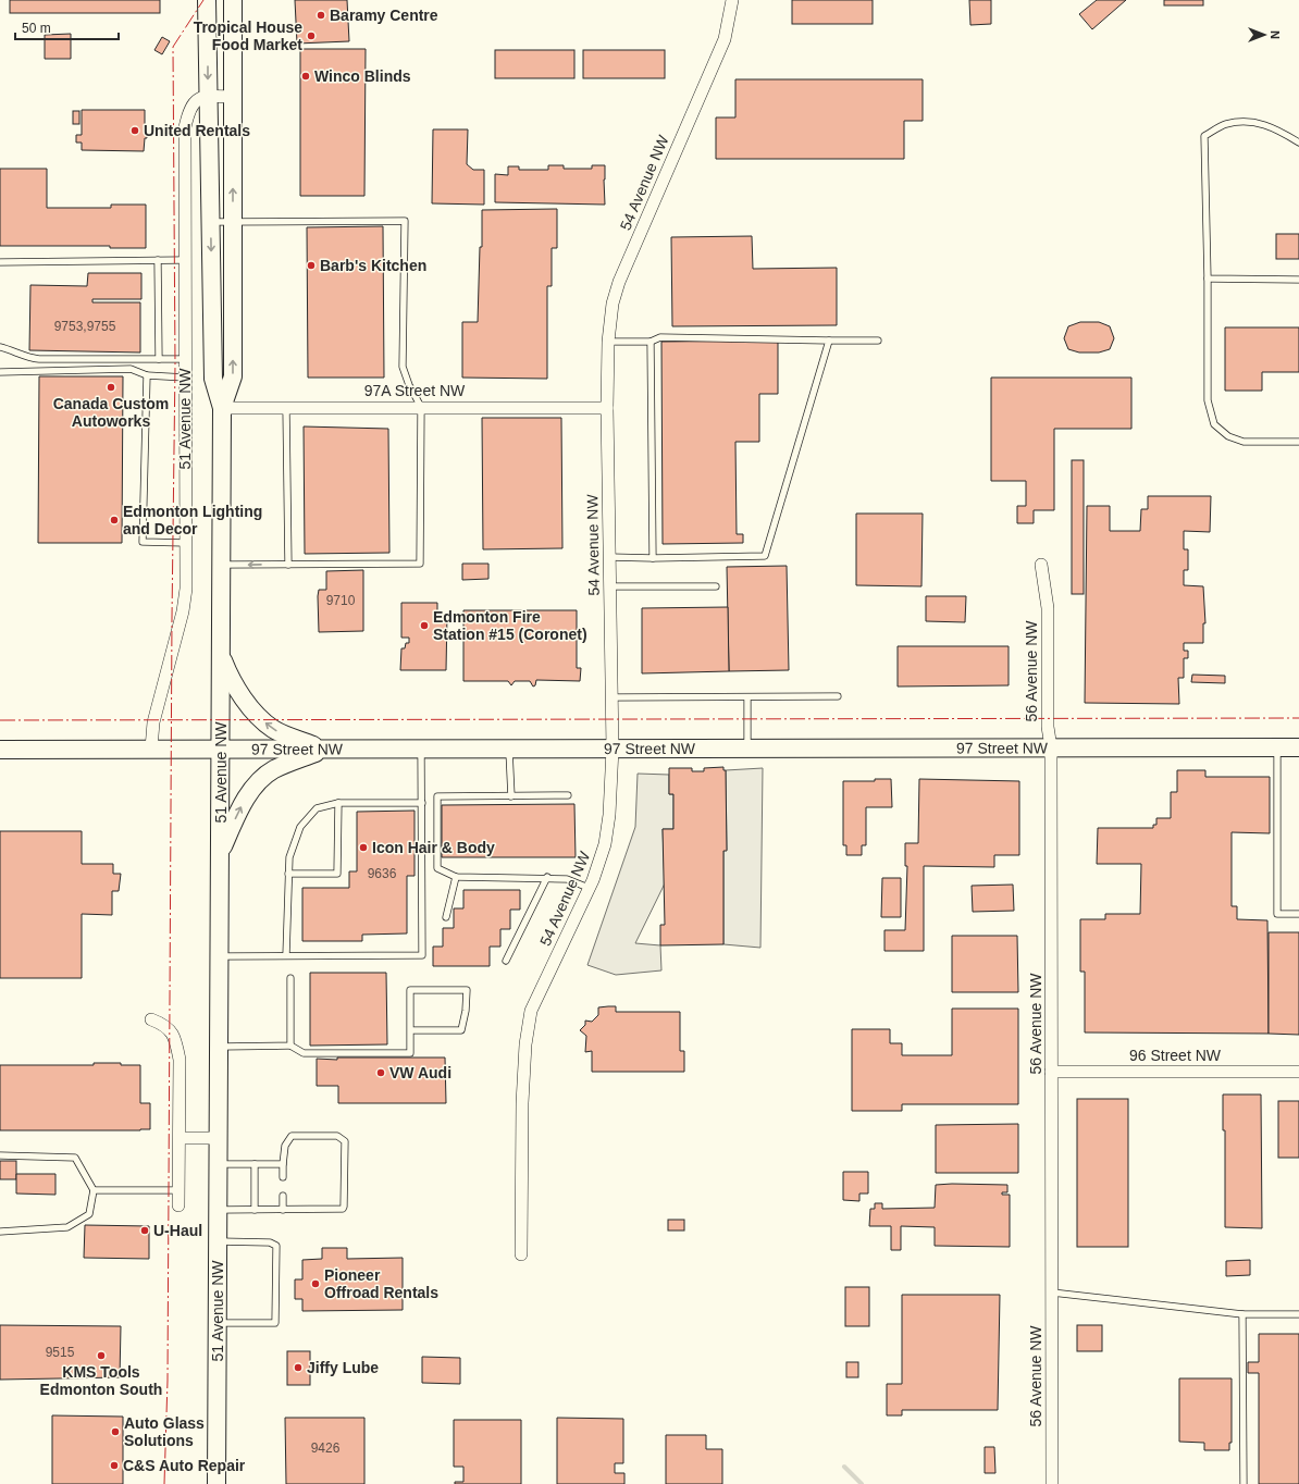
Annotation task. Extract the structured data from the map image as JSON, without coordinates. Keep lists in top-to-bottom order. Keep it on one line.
{"streets":{"main road":["51 Avenue NW","97 Street NW"],"street":["54 Avenue NW","97A Street NW","56 Avenue NW","96 Street NW"]},"crossings":[["54 Avenue NW","97A Street NW"],["54 Avenue NW","97 Street NW"],["97A Street NW","51 Avenue NW"],["51 Avenue NW","97 Street NW"],["56 Avenue NW","97 Street NW"],["56 Avenue NW","96 Street NW"]],"places":["Baramy Centre","Tropical House Food Market","Winco Blinds","United Rentals","Barb's Kitchen","Canada Custom Autoworks","Edmonton Lighting and Decor","Edmonton Fire Station #15 (Coronet)","Icon Hair & Body","VW Audi","U-Haul","Pioneer Offroad Rentals","KMS Tools Edmonton South","Jiffy Lube","Auto Glass Solutions","C&S Auto Repair"],"house_numbers":["9753,9755","9710","9636","9515","9426"],"scale_bar":"50 m","north":"right"}
